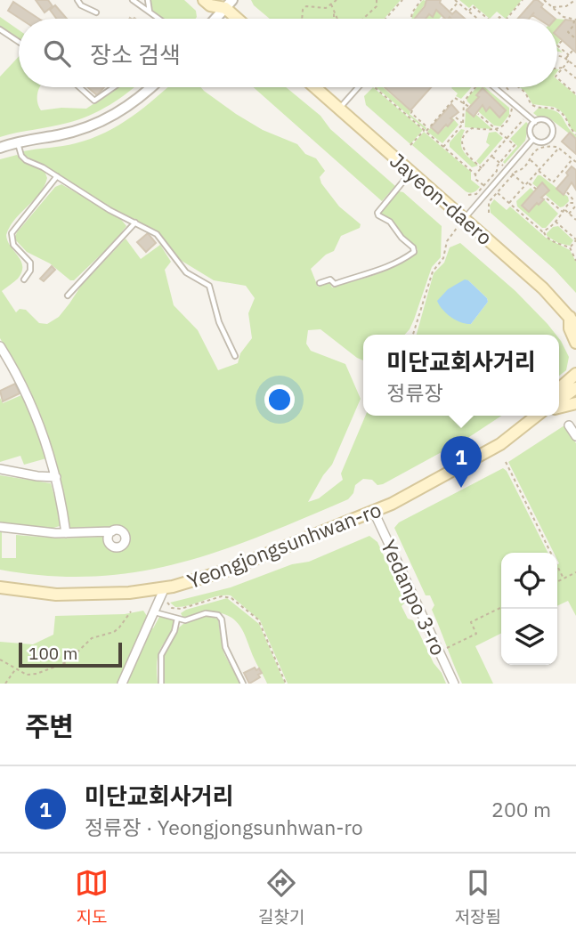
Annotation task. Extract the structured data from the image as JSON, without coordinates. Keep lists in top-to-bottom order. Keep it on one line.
{"streets":{"main road":["Jayeon-daero","Yeongjongsunhwan-ro"],"street":["Yedanpo 3-ro"]},"crossings":[["Yeongjongsunhwan-ro","Yedanpo 3-ro"]],"scale_bar":"100 m","page":{"search":"장소 검색","popup":["미단교회사거리","정류장"],"pins":"1","scale":"100 m","heading":"주변","list":[{"mark":"1","name":"미단교회사거리","note":"정류장 · Yeongjongsunhwan-ro","value":"200 m"}],"nav":["지도","길찾기","저장됨"]}}
